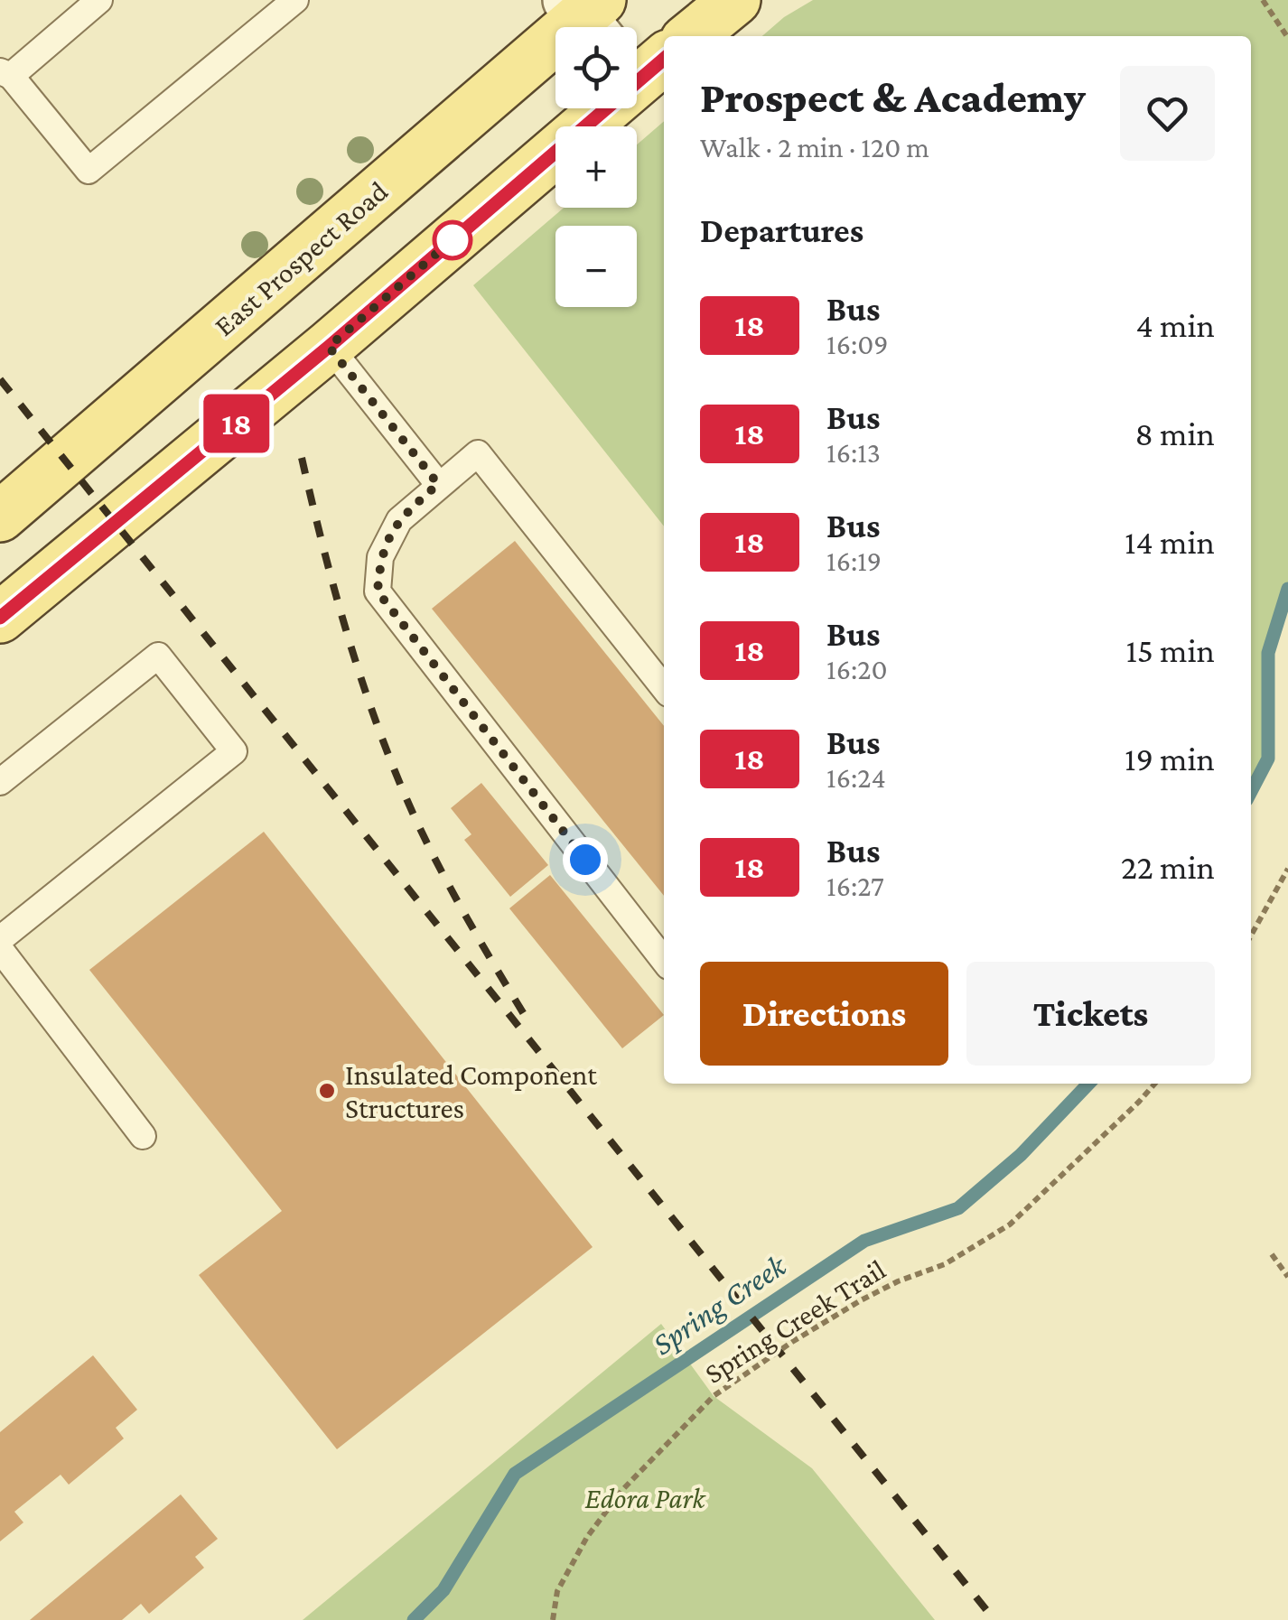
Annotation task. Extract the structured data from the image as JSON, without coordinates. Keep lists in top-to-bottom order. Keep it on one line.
{"streets":{"main road":["East Prospect Road"],"path":["Spring Creek Trail"]},"water":["Spring Creek"],"parks":["Edora Park"],"places":["Insulated Component Structures"],"lines":["bus line 18"],"page":{"on_map":"18","map_buttons":["+","−"],"heading":[["Prospect & Academy","Walk · 2 min · 120 m"],"Departures"],"list":[{"mark":"18","name":"Bus","note":"16:09","value":"4 min"},{"mark":"18","name":"Bus","note":"16:13","value":"8 min"},{"mark":"18","name":"Bus","note":"16:19","value":"14 min"},{"mark":"18","name":"Bus","note":"16:20","value":"15 min"},{"mark":"18","name":"Bus","note":"16:24","value":"19 min"},{"mark":"18","name":"Bus","note":"16:27","value":"22 min"}],"buttons":["Directions","Tickets"]}}
